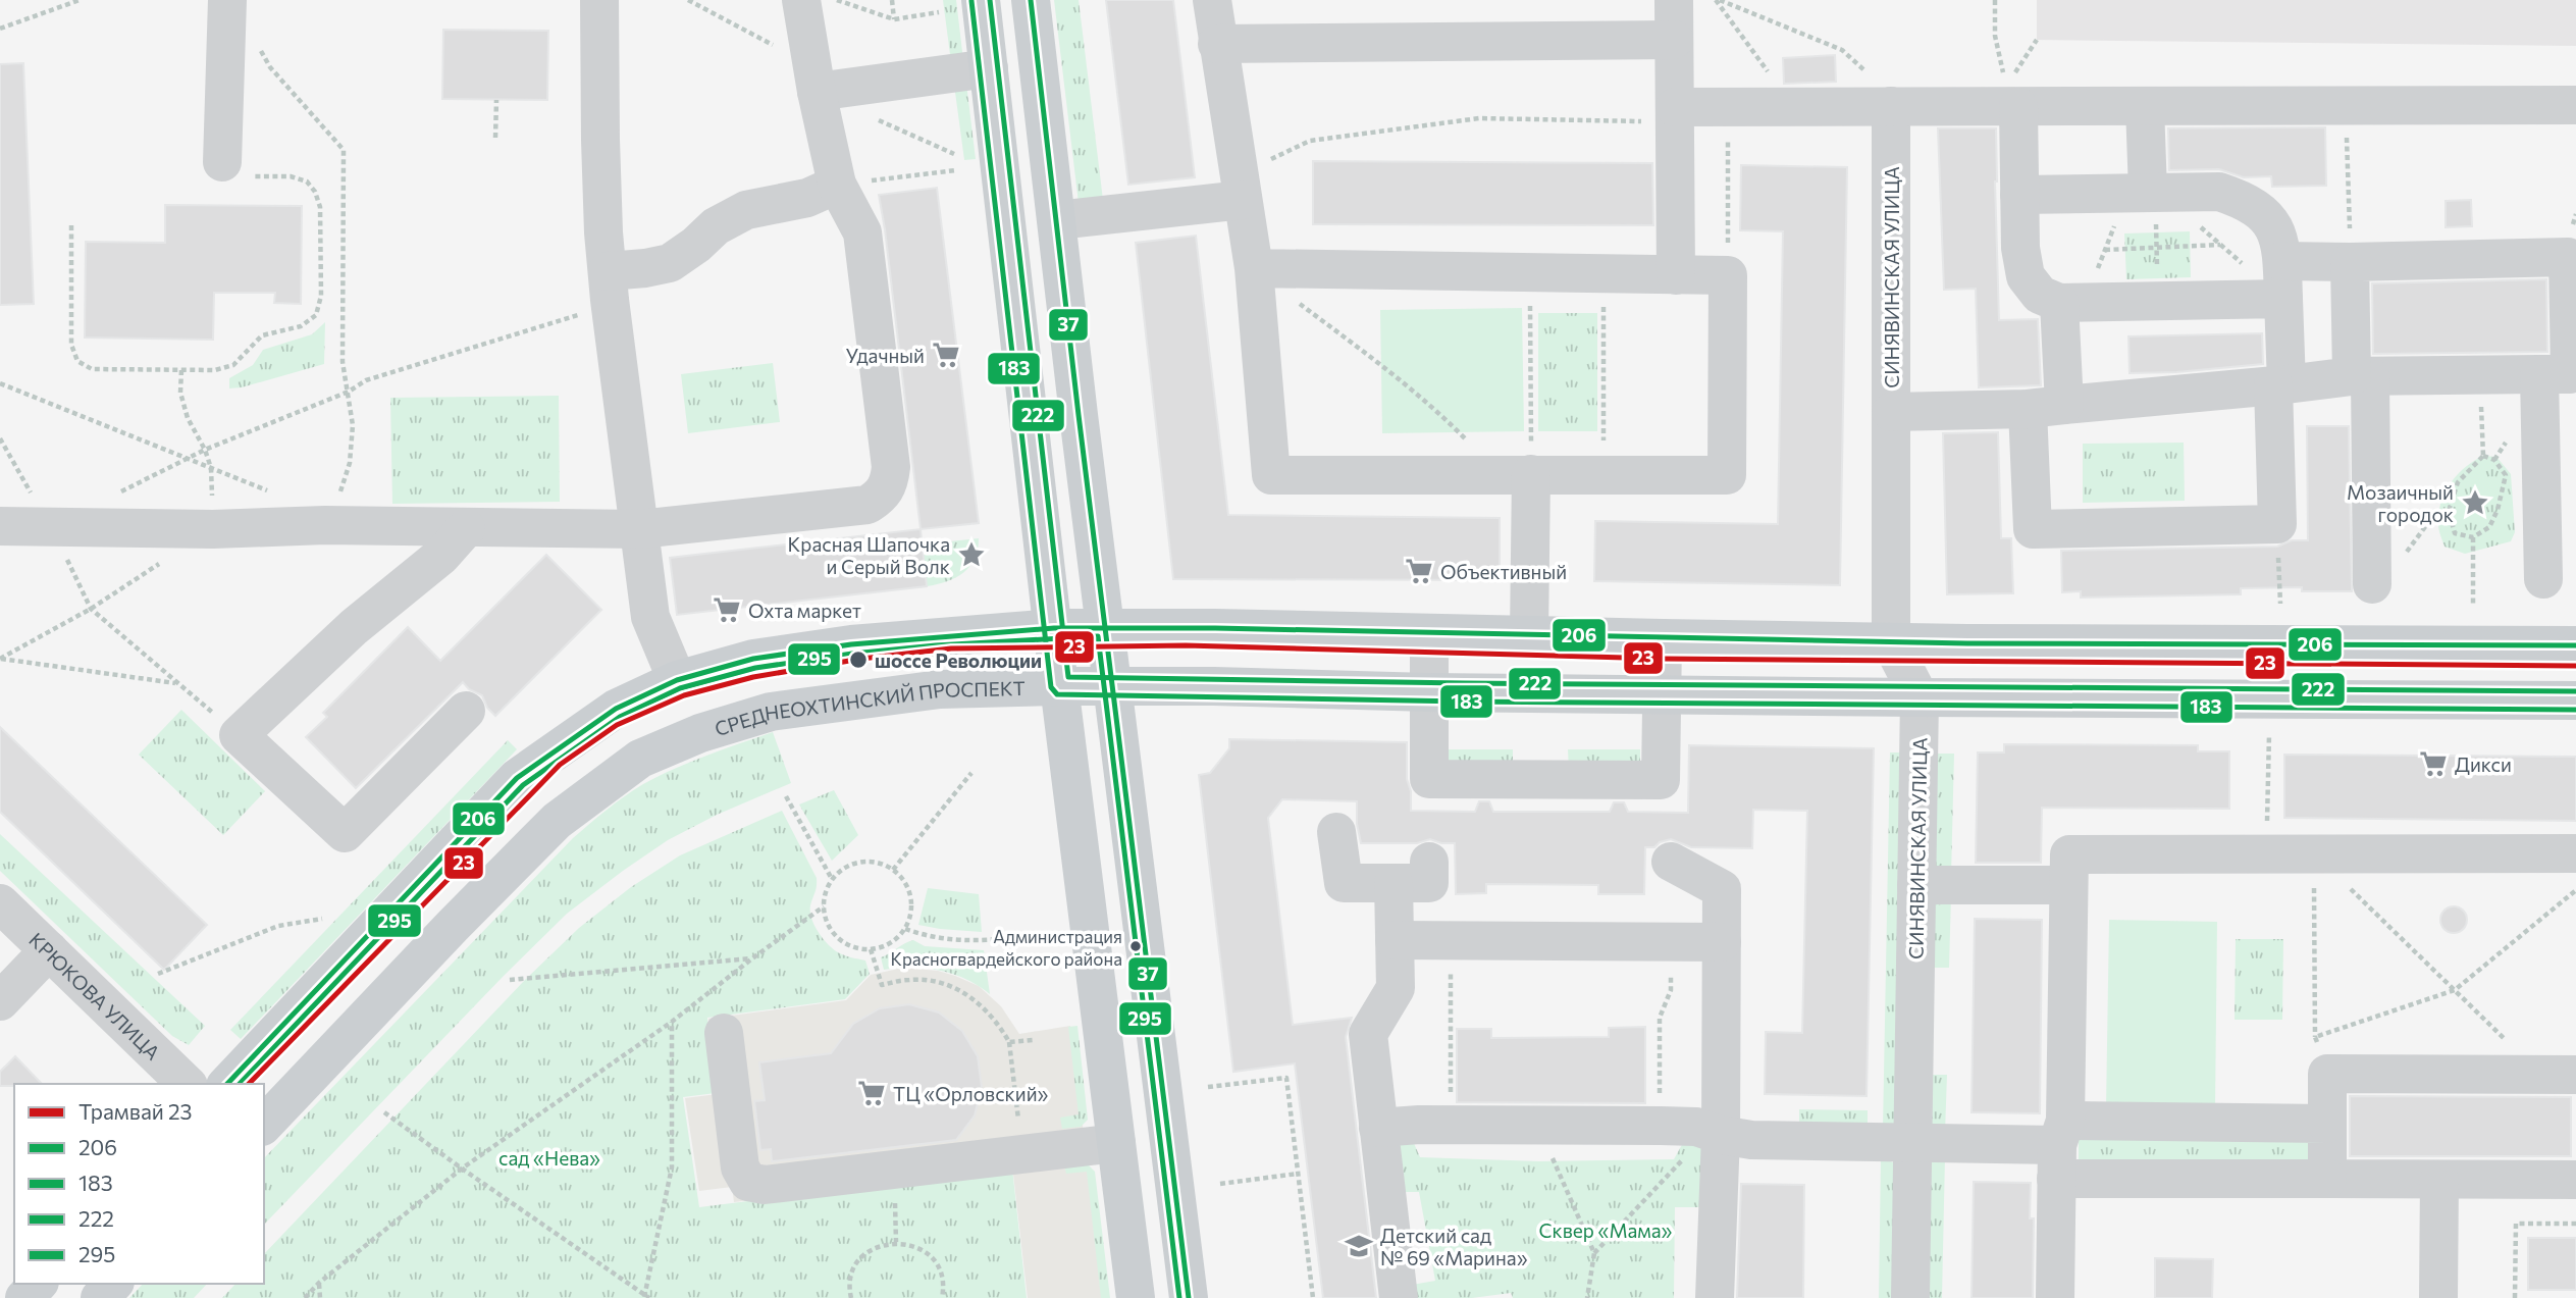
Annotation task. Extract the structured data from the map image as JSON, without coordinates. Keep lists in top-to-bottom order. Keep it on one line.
{"streets":{"main road":["СРЕДНЕОХТИНСКИЙ ПРОСПЕКТ"],"street":["СИНЯВИНСКАЯ УЛИЦА","КРЮКОВА УЛИЦА"]},"crossings":[["СИНЯВИНСКАЯ УЛИЦА","СРЕДНЕОХТИНСКИЙ ПРОСПЕКТ"]],"parks":["сад «Нева»","Сквер «Мама»"],"places":{"supermarket":["Удачный","Объективный","Охта маркет","Дикси","ТЦ «Орловский»"],"place":["Мозаичный городок","Красная Шапочка и Серый Волк"],"other":["шоссе Революции","Администрация Красногвардейского района"],"school or university":["Детский сад № 69 «Марина»"]},"lines":["transit line 222","transit line 37","transit line 183","transit line 206","transit line 295","tram line 23"],"legend":["Трамвай 23","206","183","222","295"]}
